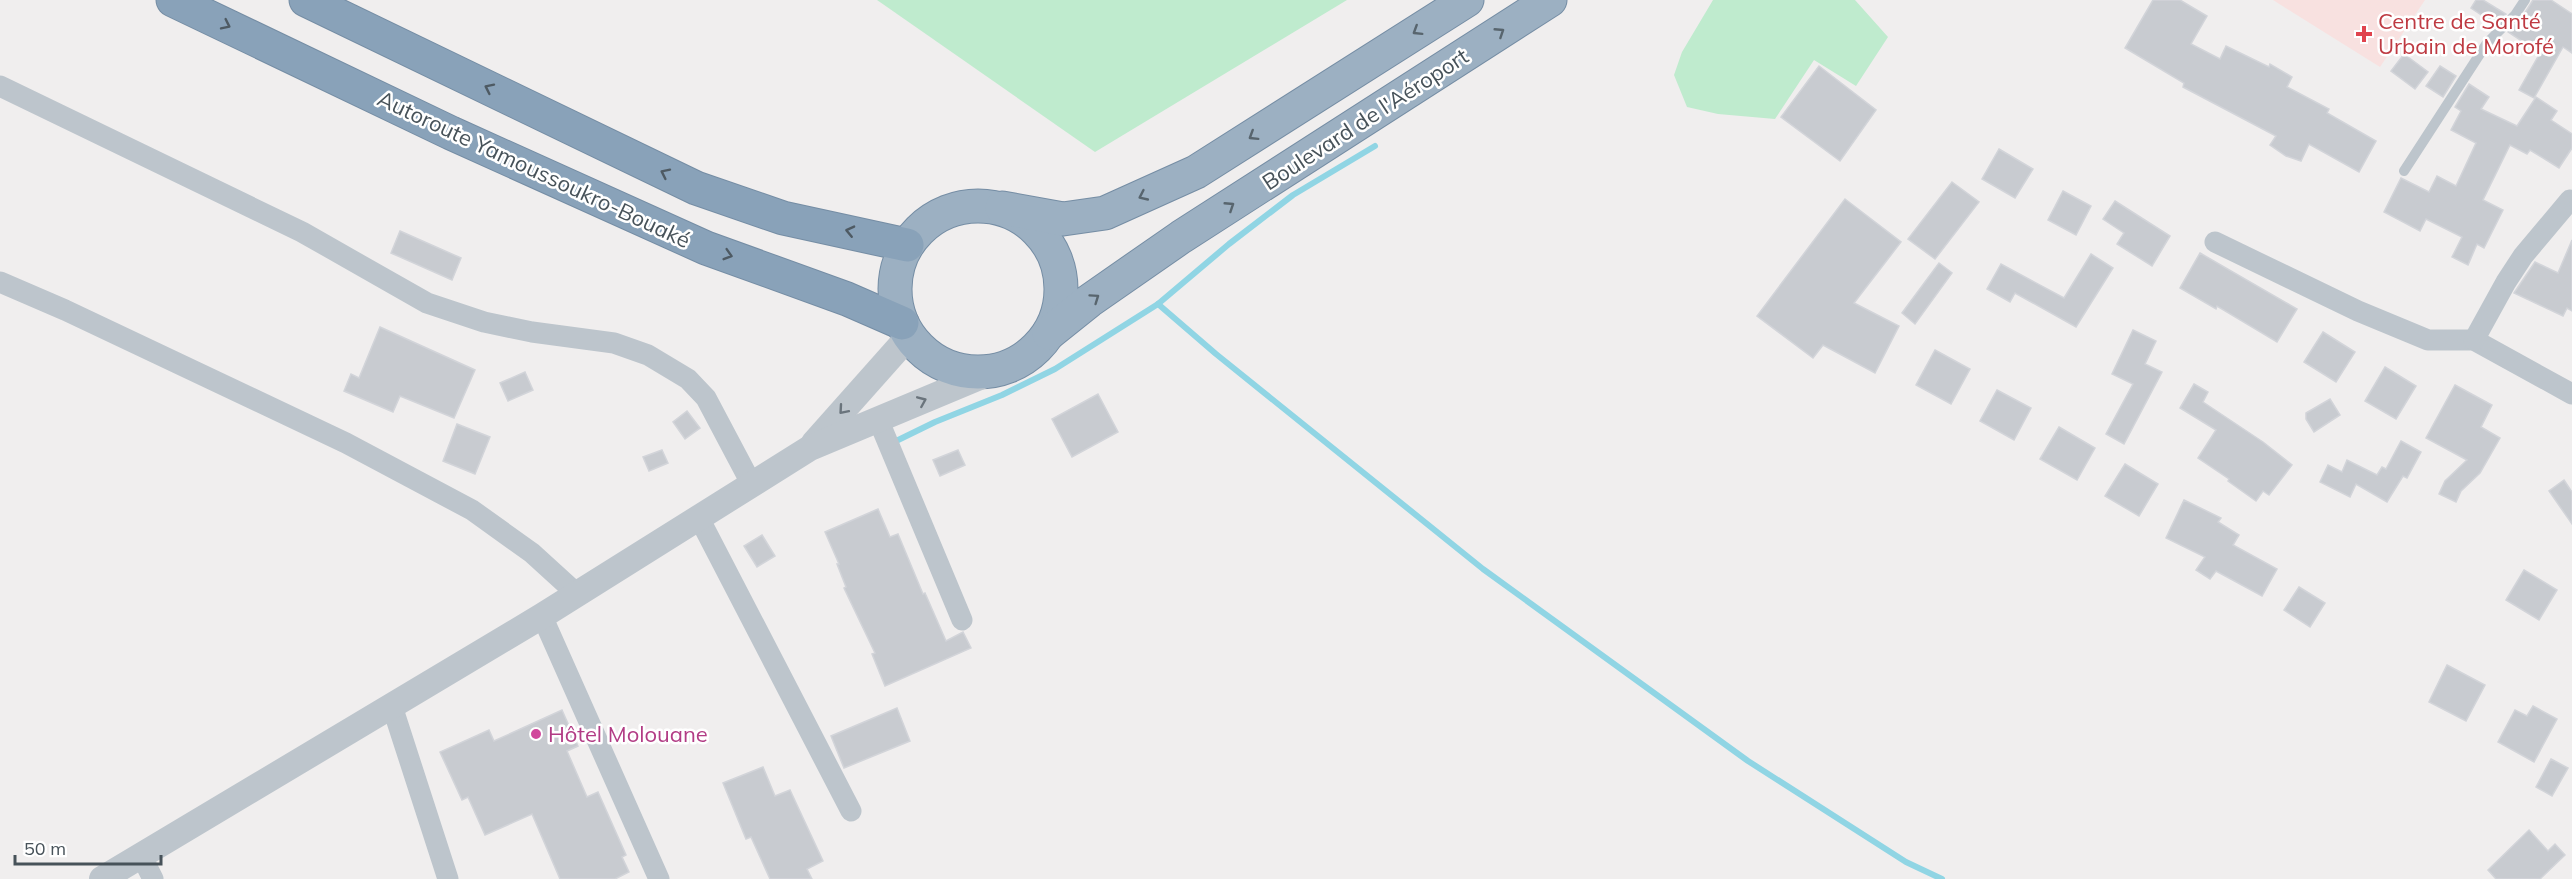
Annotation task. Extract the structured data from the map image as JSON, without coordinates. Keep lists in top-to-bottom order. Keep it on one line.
{"streets":{"highway":["Boulevard de l'Aéroport","Autoroute Yamoussoukro-Bouaké"]},"crossings":[["Boulevard de l'Aéroport","Autoroute Yamoussoukro-Bouaké"]],"places":{"health":["Centre de Santé Urbain de Morofé"],"other":["Hôtel Molouane"]},"scale_bar":"50 m"}
